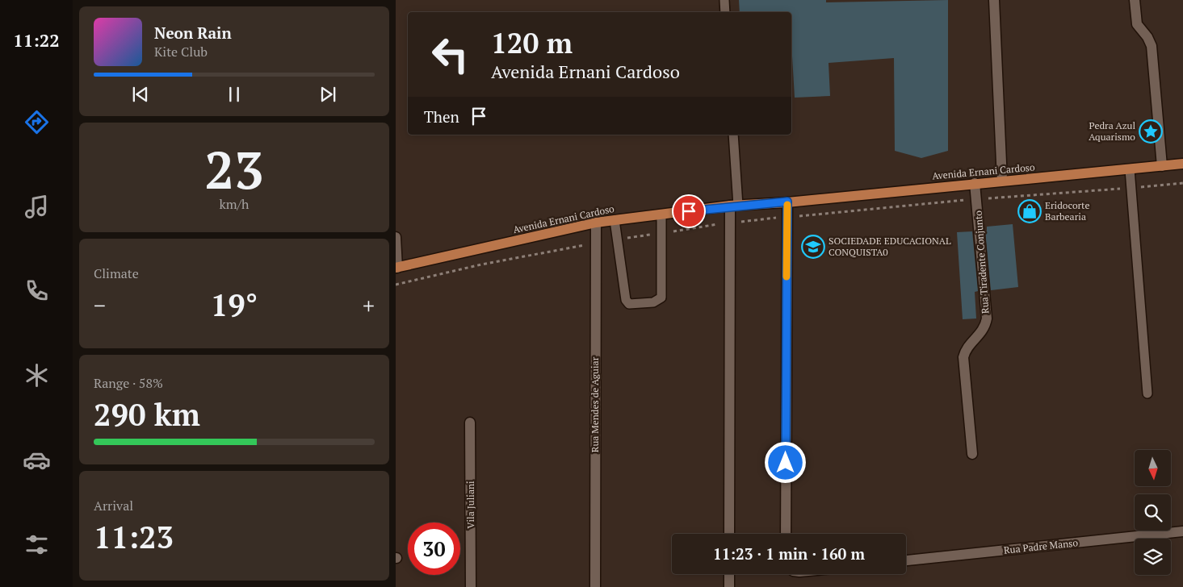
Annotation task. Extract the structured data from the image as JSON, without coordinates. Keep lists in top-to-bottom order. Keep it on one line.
{"streets":{"main road":["Avenida Ernani Cardoso"],"street":["Rua Tiradente Conjunto","Rua Mendes de Aguiar","Vila Juliani","Rua Padre Manso"]},"crossings":[["Avenida Ernani Cardoso","Rua Tiradente Conjunto"],["Avenida Ernani Cardoso","Rua Mendes de Aguiar"]],"places":{"place":["Pedra Azul Aquarismo"],"shop":["Eridocorte Barbearia"],"school or university":["SOCIEDADE EDUCACIONAL CONQUISTA0"]},"north":"bottom","page":{"tabs":"11:22","turn":["120 m","Avenida Ernani Cardoso"],"song":["Neon Rain","Kite Club"],"then":"Then","tile":[["23","km/h"],"Climate",["Range · 58%","290 km"],["Arrival","11:23"]],"heat":["−","19°","+"],"limit":"30","trip":"11:23 · 1 min · 160 m"}}
